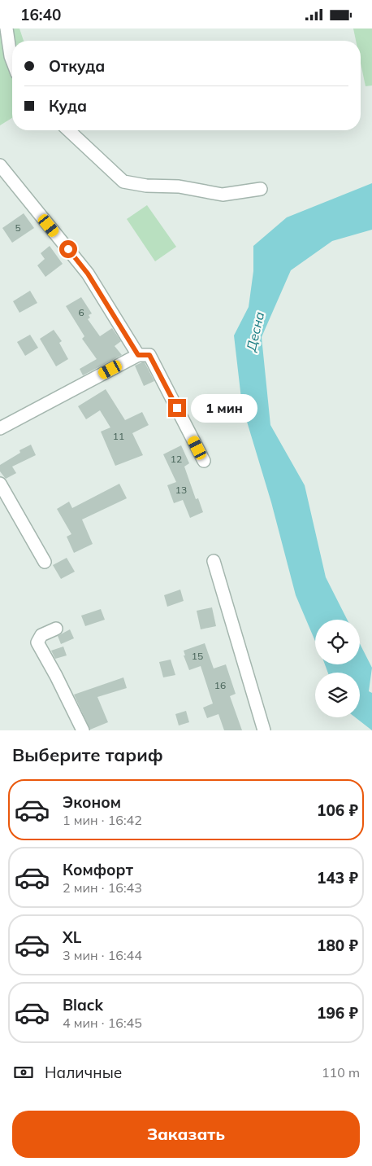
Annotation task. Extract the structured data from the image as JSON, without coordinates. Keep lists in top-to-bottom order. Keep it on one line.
{"water":["Десна"],"house_numbers":["5","6","11","12","13","15","16"],"page":{"status":"16:40","banner":["Откуда","Куда"],"bubble":"1 мин","heading":"Выберите тариф","list":[{"name":"Эконом","note":"1 мин · 16:42","value":"106 ₽"},{"name":"Комфорт","note":"2 мин · 16:43","value":"143 ₽"},{"name":"XL","note":"3 мин · 16:44","value":"180 ₽"},{"name":"Black","note":"4 мин · 16:45","value":"196 ₽"}],"pay":["Наличные","110 m"],"buttons":"Заказать"}}
